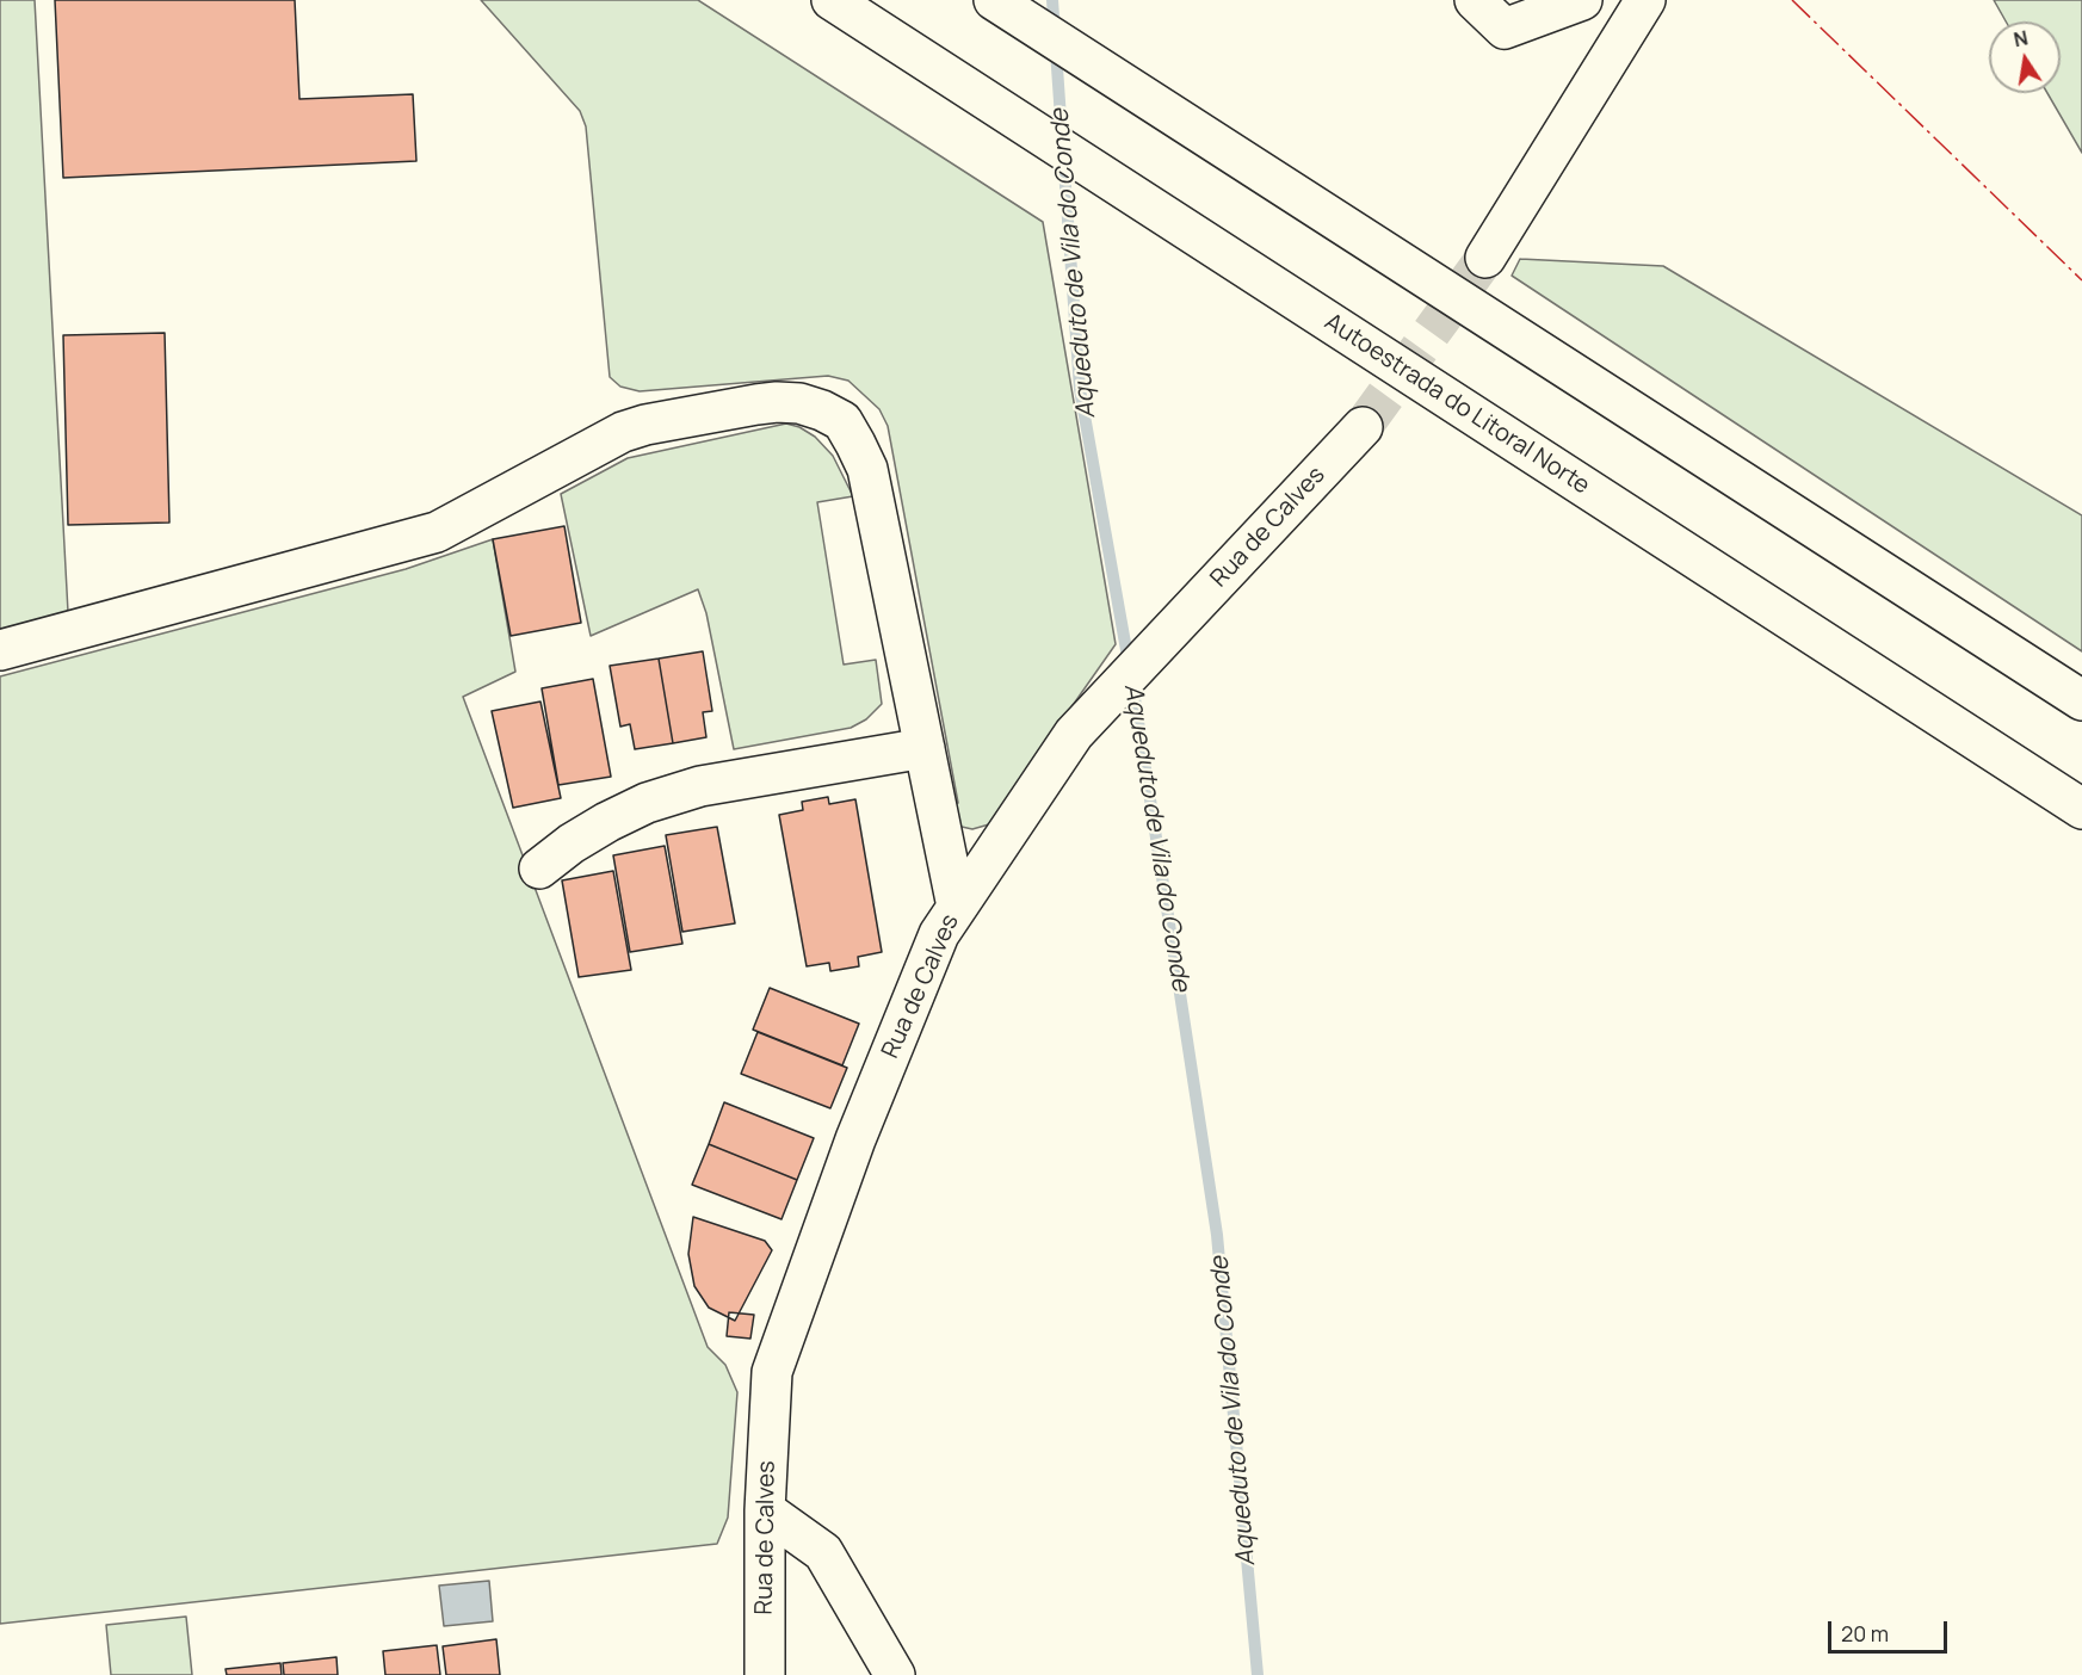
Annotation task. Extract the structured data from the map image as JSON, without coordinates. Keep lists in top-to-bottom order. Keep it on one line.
{"streets":{"main road":["Autoestrada do Litoral Norte","Rua de Calves"]},"water":["Aqueduto de Vila do Conde"],"scale_bar":"20 m","north":"top"}
